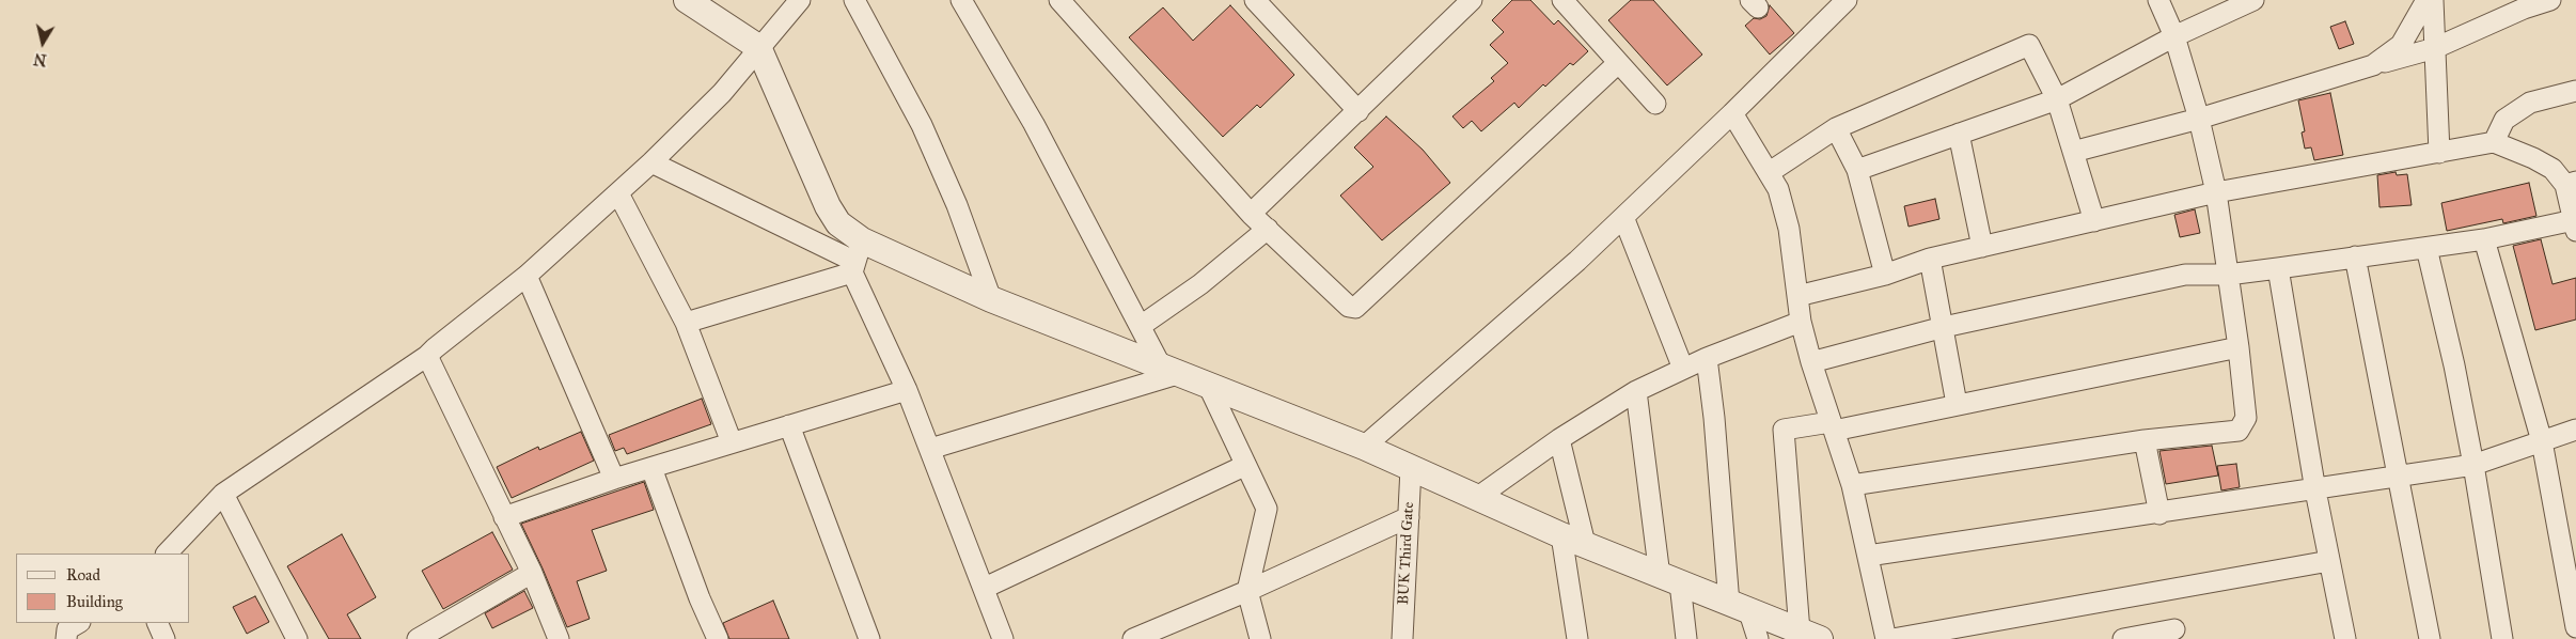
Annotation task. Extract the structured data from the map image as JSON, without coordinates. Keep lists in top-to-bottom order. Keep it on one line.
{"streets":{"street":["BUK Third Gate"]},"legend":["Road","Building"],"north":"bottom"}
